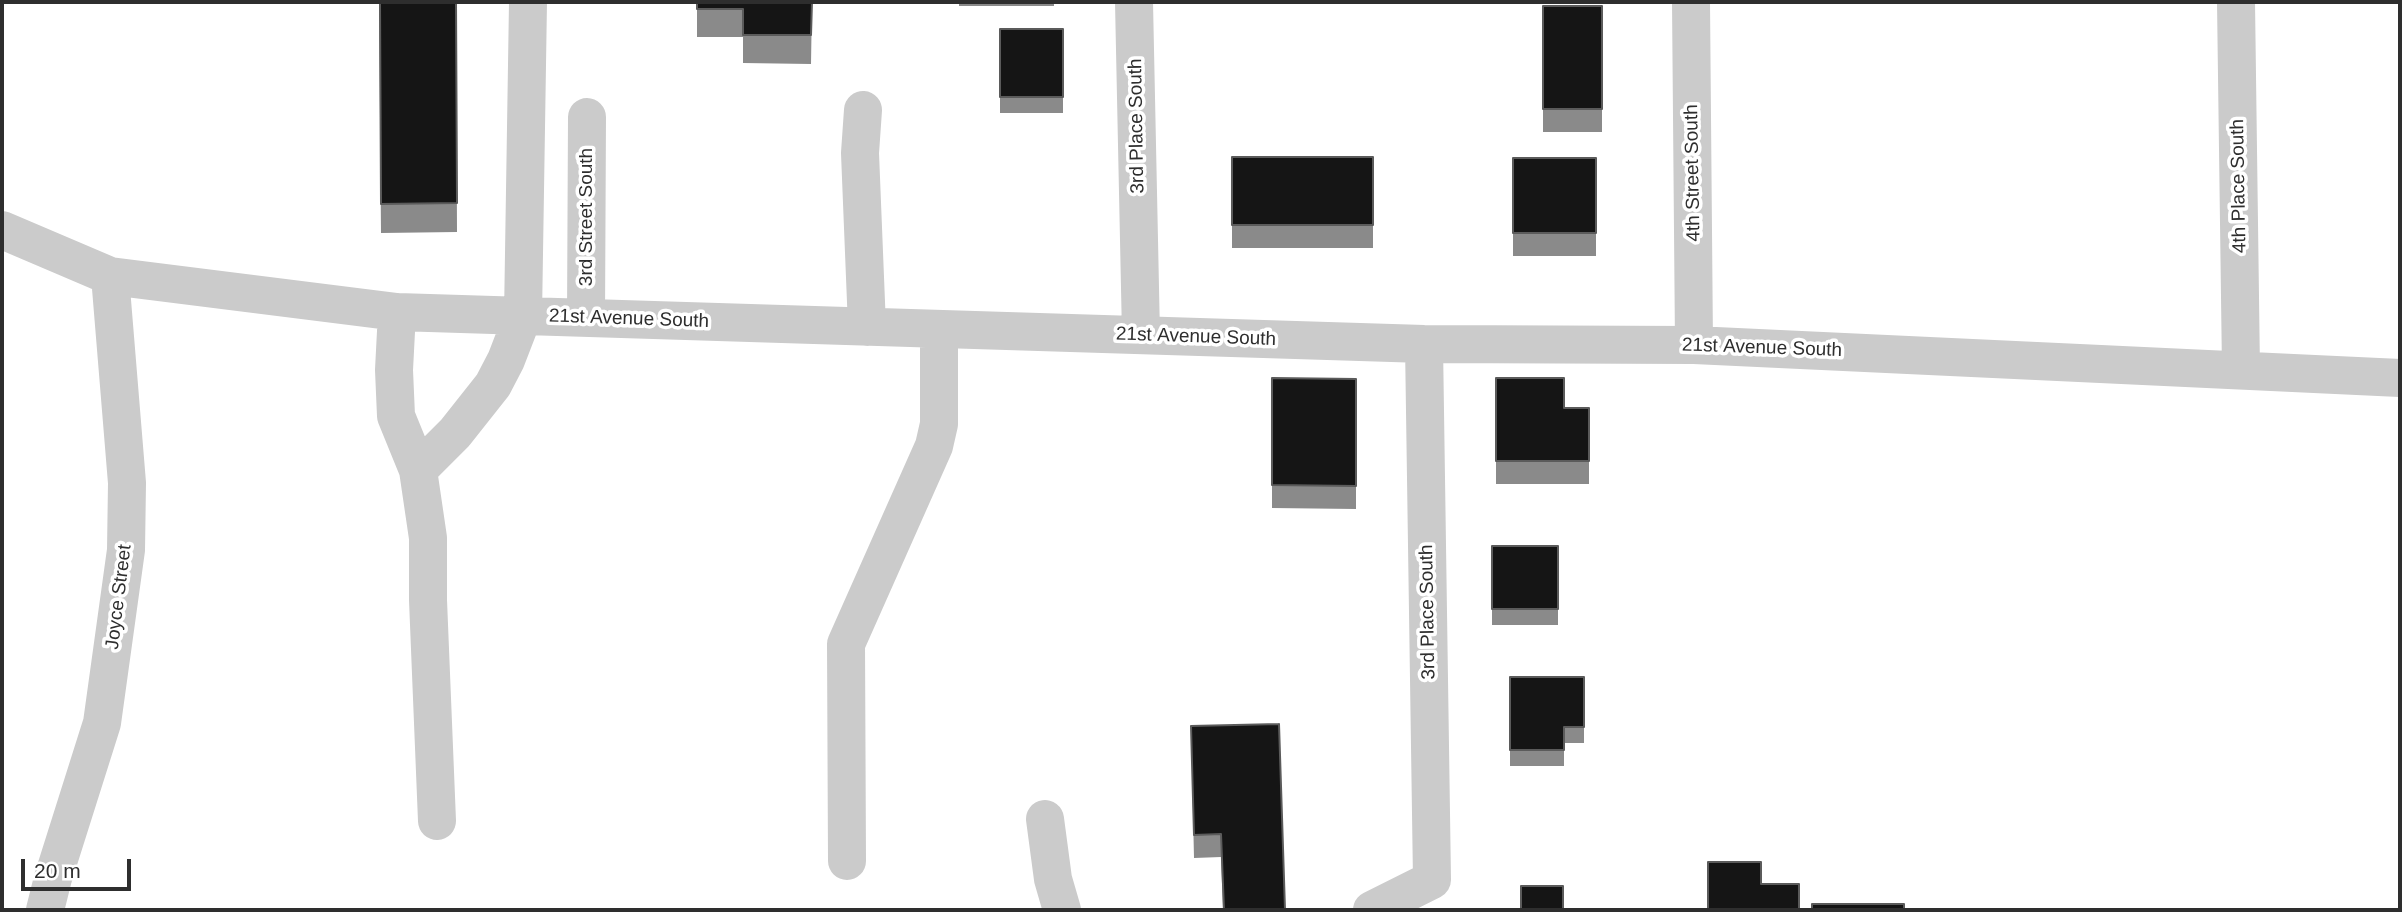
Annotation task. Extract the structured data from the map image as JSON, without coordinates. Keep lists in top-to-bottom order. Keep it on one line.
{"streets":{"street":["3rd Place South","4th Street South","4th Place South","3rd Street South","21st Avenue South","Joyce Street"]},"crossings":[["3rd Place South","21st Avenue South"],["4th Street South","21st Avenue South"],["4th Place South","21st Avenue South"],["3rd Street South","21st Avenue South"],["21st Avenue South","Joyce Street"]],"scale_bar":"20 m"}
